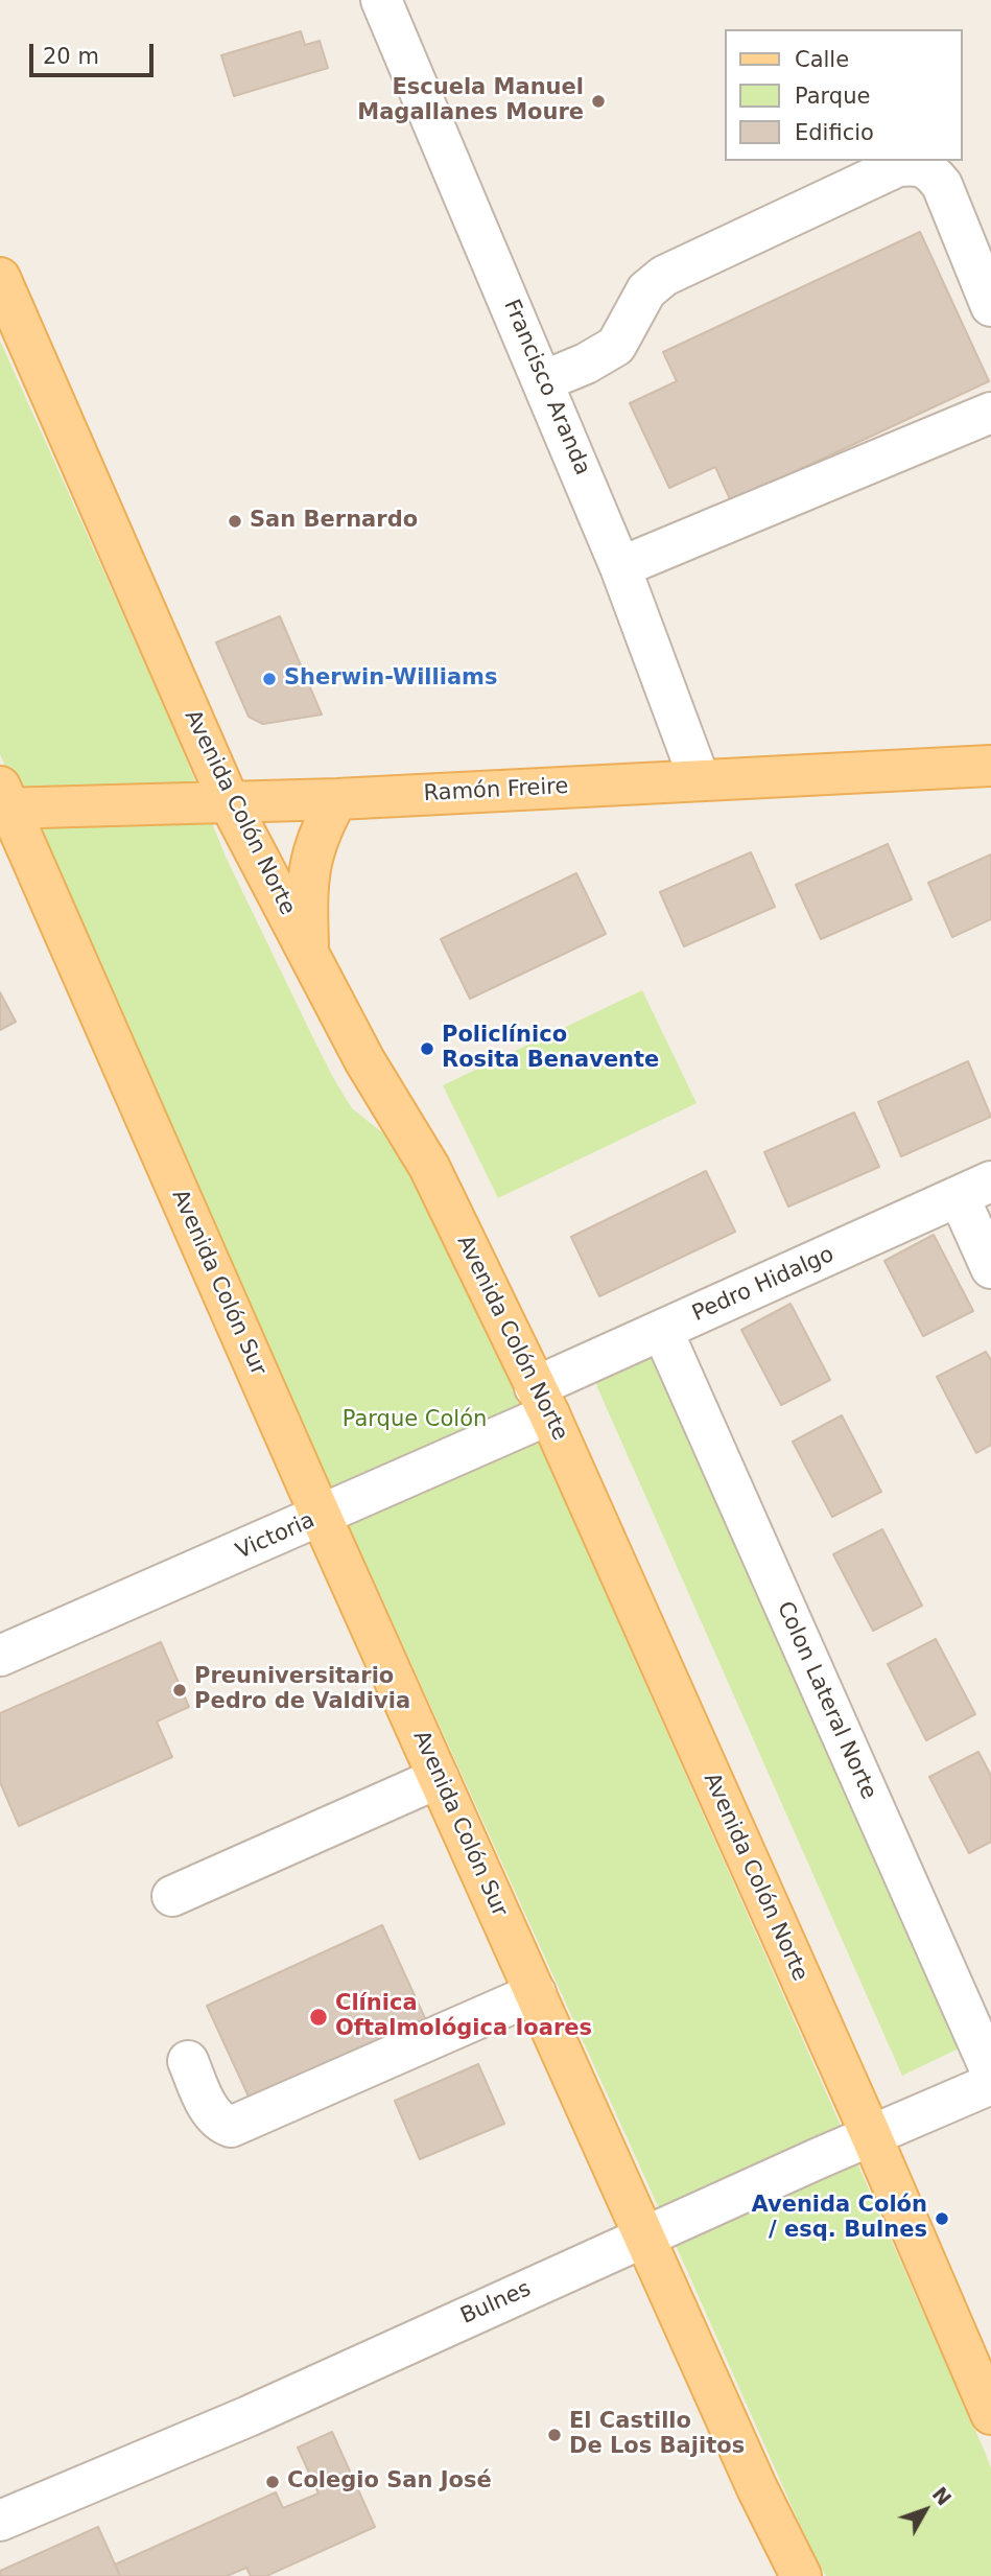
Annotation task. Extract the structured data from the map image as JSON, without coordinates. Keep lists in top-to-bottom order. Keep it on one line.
{"streets":{"main road":["Ramón Freire","Avenida Colón Norte","Avenida Colón Sur"],"street":["Francisco Aranda","Pedro Hidalgo","Victoria","Colon Lateral Norte","Bulnes"]},"crossings":[["Francisco Aranda","Ramón Freire"],["Ramón Freire","Avenida Colón Norte"],["Ramón Freire","Avenida Colón Sur"],["Avenida Colón Norte","Pedro Hidalgo"],["Avenida Colón Norte","Victoria"],["Avenida Colón Norte","Bulnes"],["Avenida Colón Sur","Victoria"],["Avenida Colón Sur","Bulnes"],["Pedro Hidalgo","Victoria"],["Pedro Hidalgo","Colon Lateral Norte"]],"parks":["Parque Colón"],"places":["Escuela Manuel Magallanes Moure","San Bernardo","Sherwin-Williams","Policlínico Rosita Benavente","Preuniversitario Pedro de Valdivia","Clínica Oftalmológica Ioares","Avenida Colón / esq. Bulnes","El Castillo De Los Bajitos","Colegio San José"],"legend":["Calle","Parque","Edificio"],"scale_bar":"20 m","north":"top right"}
